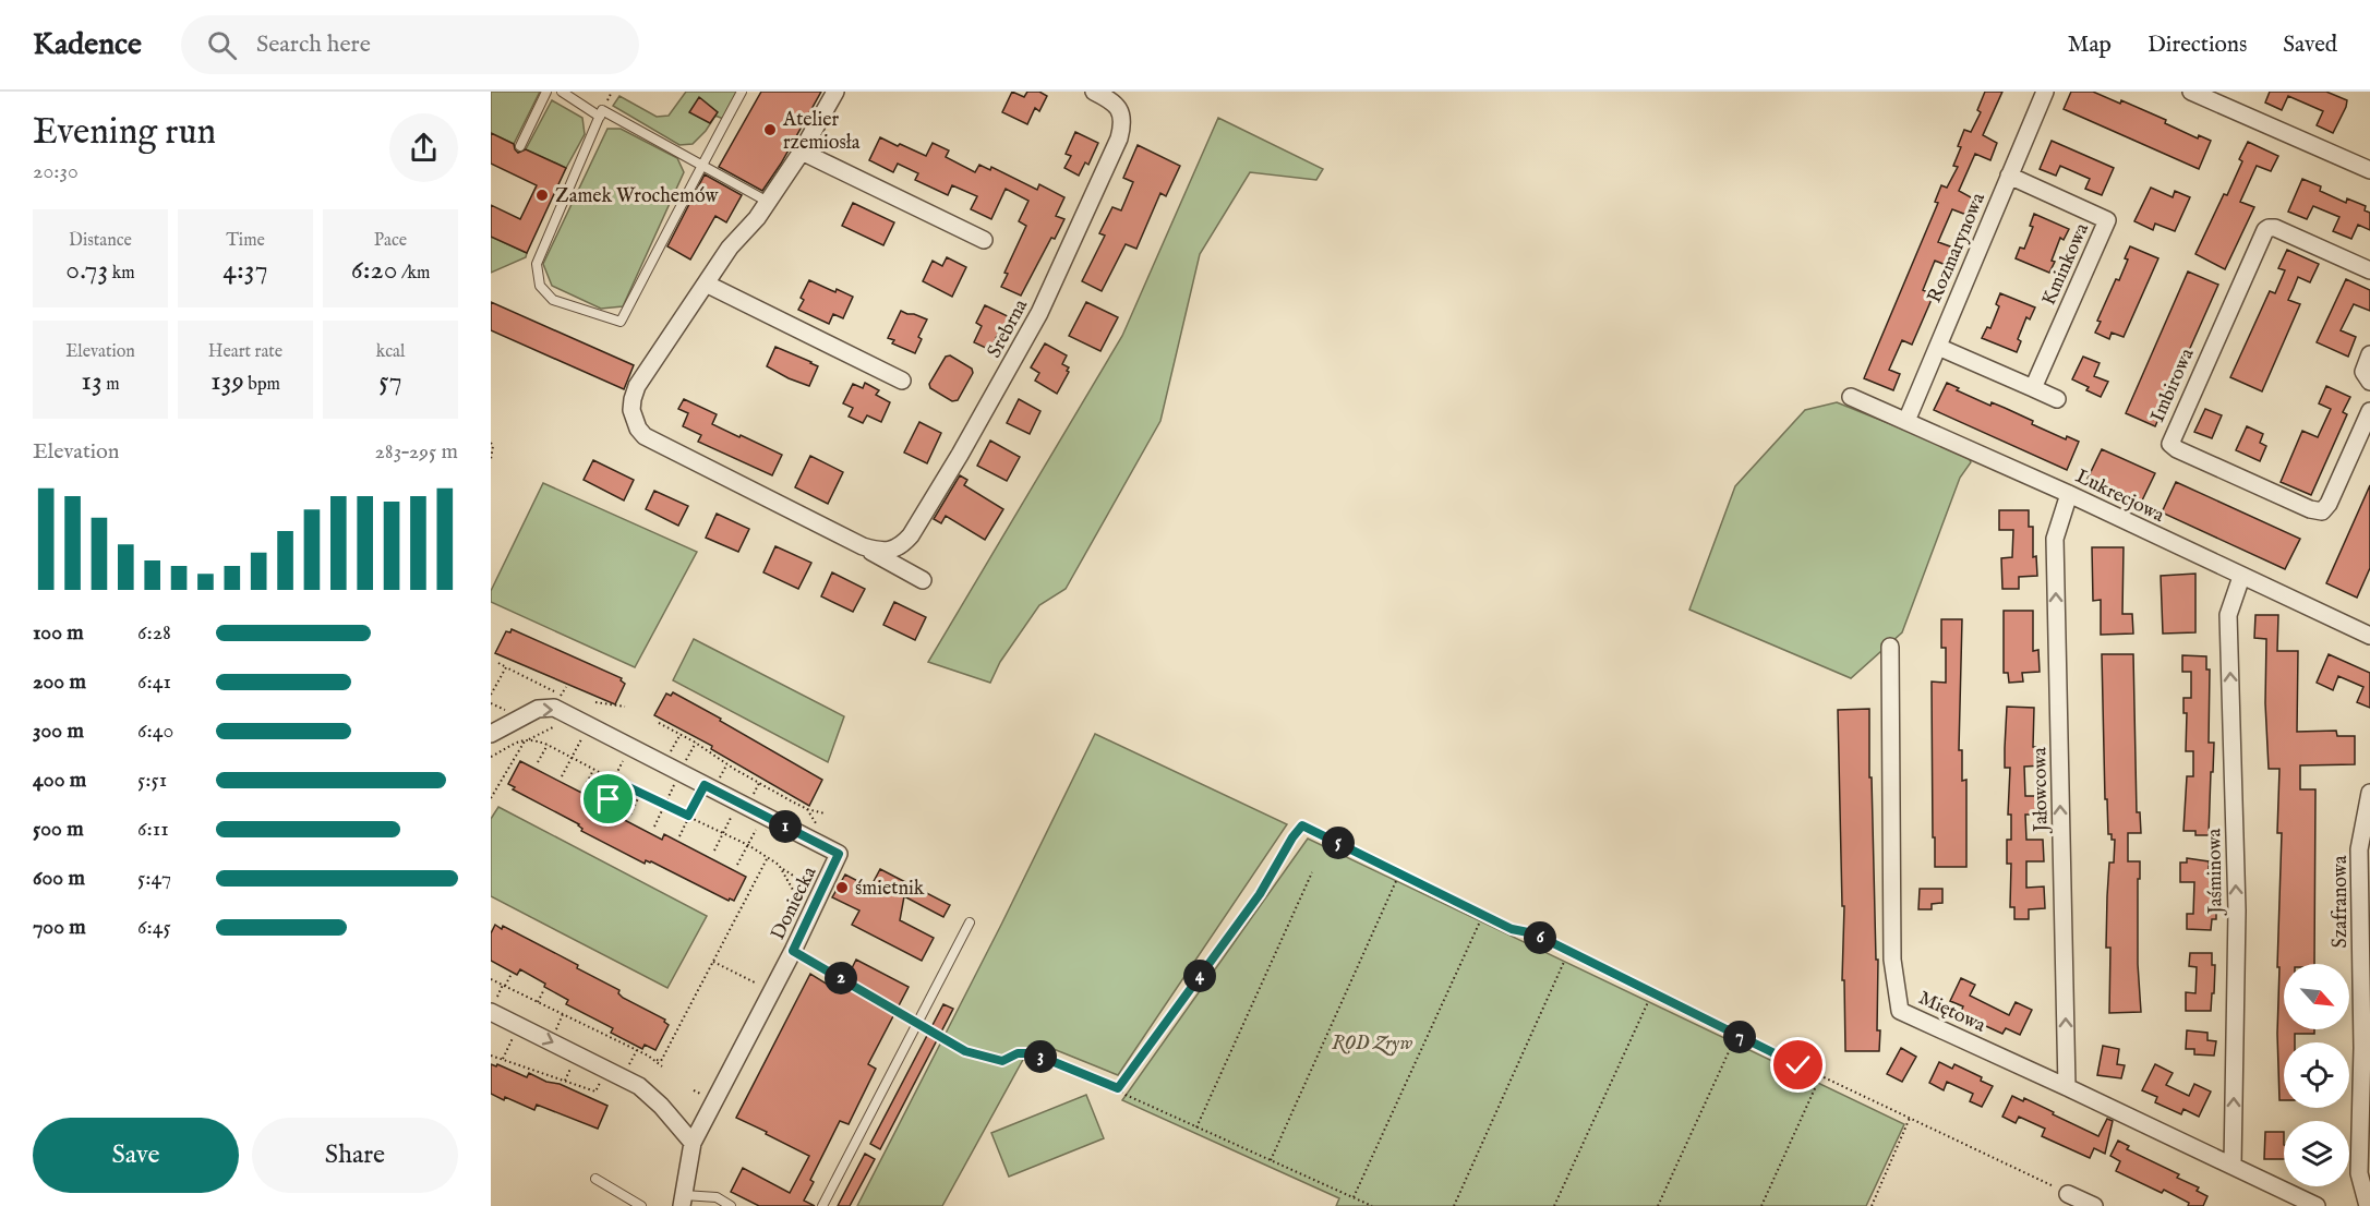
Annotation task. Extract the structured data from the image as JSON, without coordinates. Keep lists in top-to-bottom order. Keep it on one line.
{"streets":{"street":["Rozmarynowa","Kminkowa","Srebrna","Imbirowa","Lukrecjowa","Jałowcowa","Jaśminowa","Szafranowa","Doniecka","Miętowa"]},"crossings":[["Rozmarynowa","Kminkowa"],["Rozmarynowa","Lukrecjowa"],["Lukrecjowa","Jałowcowa"],["Lukrecjowa","Jaśminowa"],["Jałowcowa","Miętowa"],["Jaśminowa","Miętowa"]],"one_way":["Jałowcowa","Jaśminowa"],"parks":["ROD Zryw"],"places":["Atelier rzemiosła","Zamek Wrochemów","śmietnik"],"north":"bottom right","page":{"header":"Kadence","search":"Search here","nav":["Map","Directions","Saved"],"heading":["Evening run","20:30"],"stats":[["Distance","0.73 km"],["Time","4:37"],["Pace","6:20 /km"],["Elevation","13 m"],["Heart rate","139 bpm"],["kcal","57"]],"chart":["Elevation","283–295 m"],"list":[{"name":"100 m","note":"6:28"},{"name":"200 m","note":"6:41"},{"name":"300 m","note":"6:40"},{"name":"400 m","note":"5:51"},{"name":"500 m","note":"6:11"},{"name":"600 m","note":"5:47"},{"name":"700 m","note":"6:45"}],"pins":["1","5","6","4","2","7","3"],"buttons":["Save","Share"]}}
